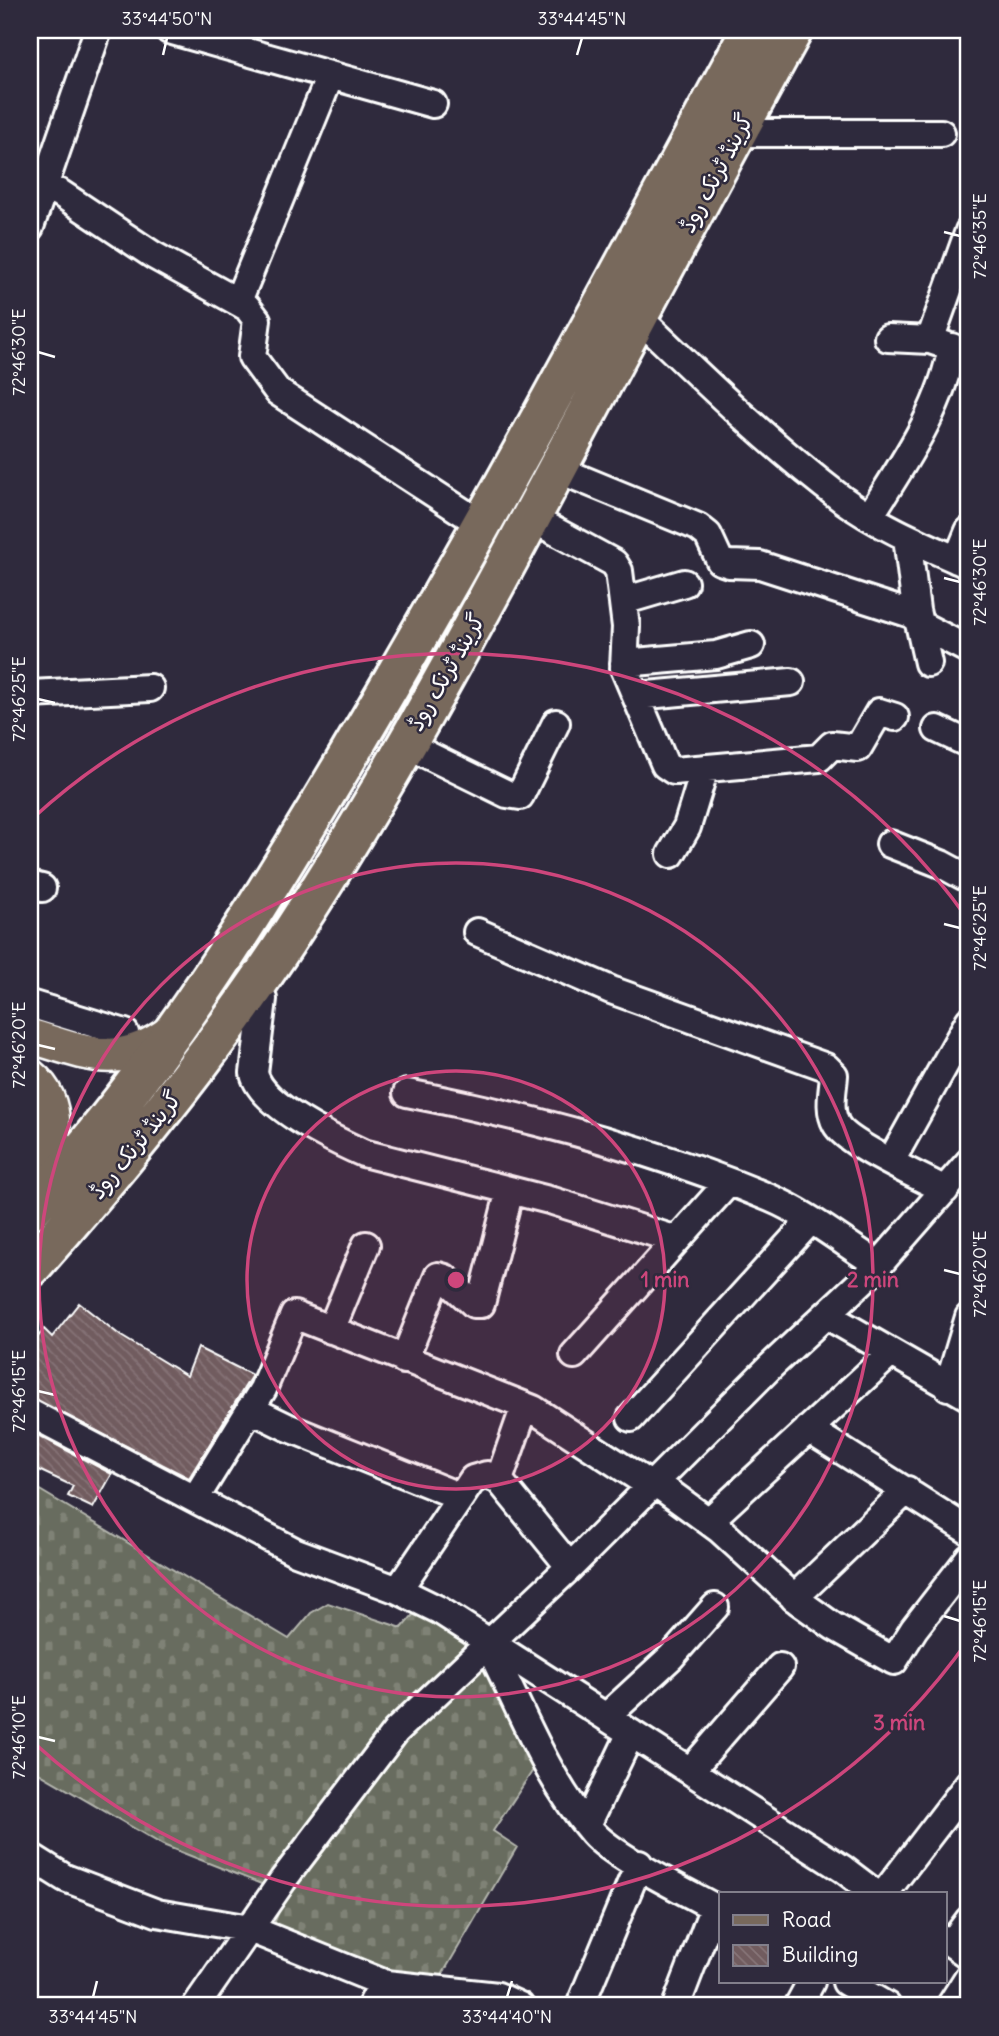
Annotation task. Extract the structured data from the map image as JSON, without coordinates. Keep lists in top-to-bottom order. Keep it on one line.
{"streets":{"highway":["گرینڈ ٹرنک روڈ"]},"legend":["Road","Building"],"coordinates":["33°44'50\"N","33°44'45\"N","72°46'35\"E","72°46'30\"E","72°46'25\"E","72°46'20\"E","72°46'15\"E","72°46'10\"E","33°44'40\"N"],"rings":["1 min","2 min","3 min"]}
